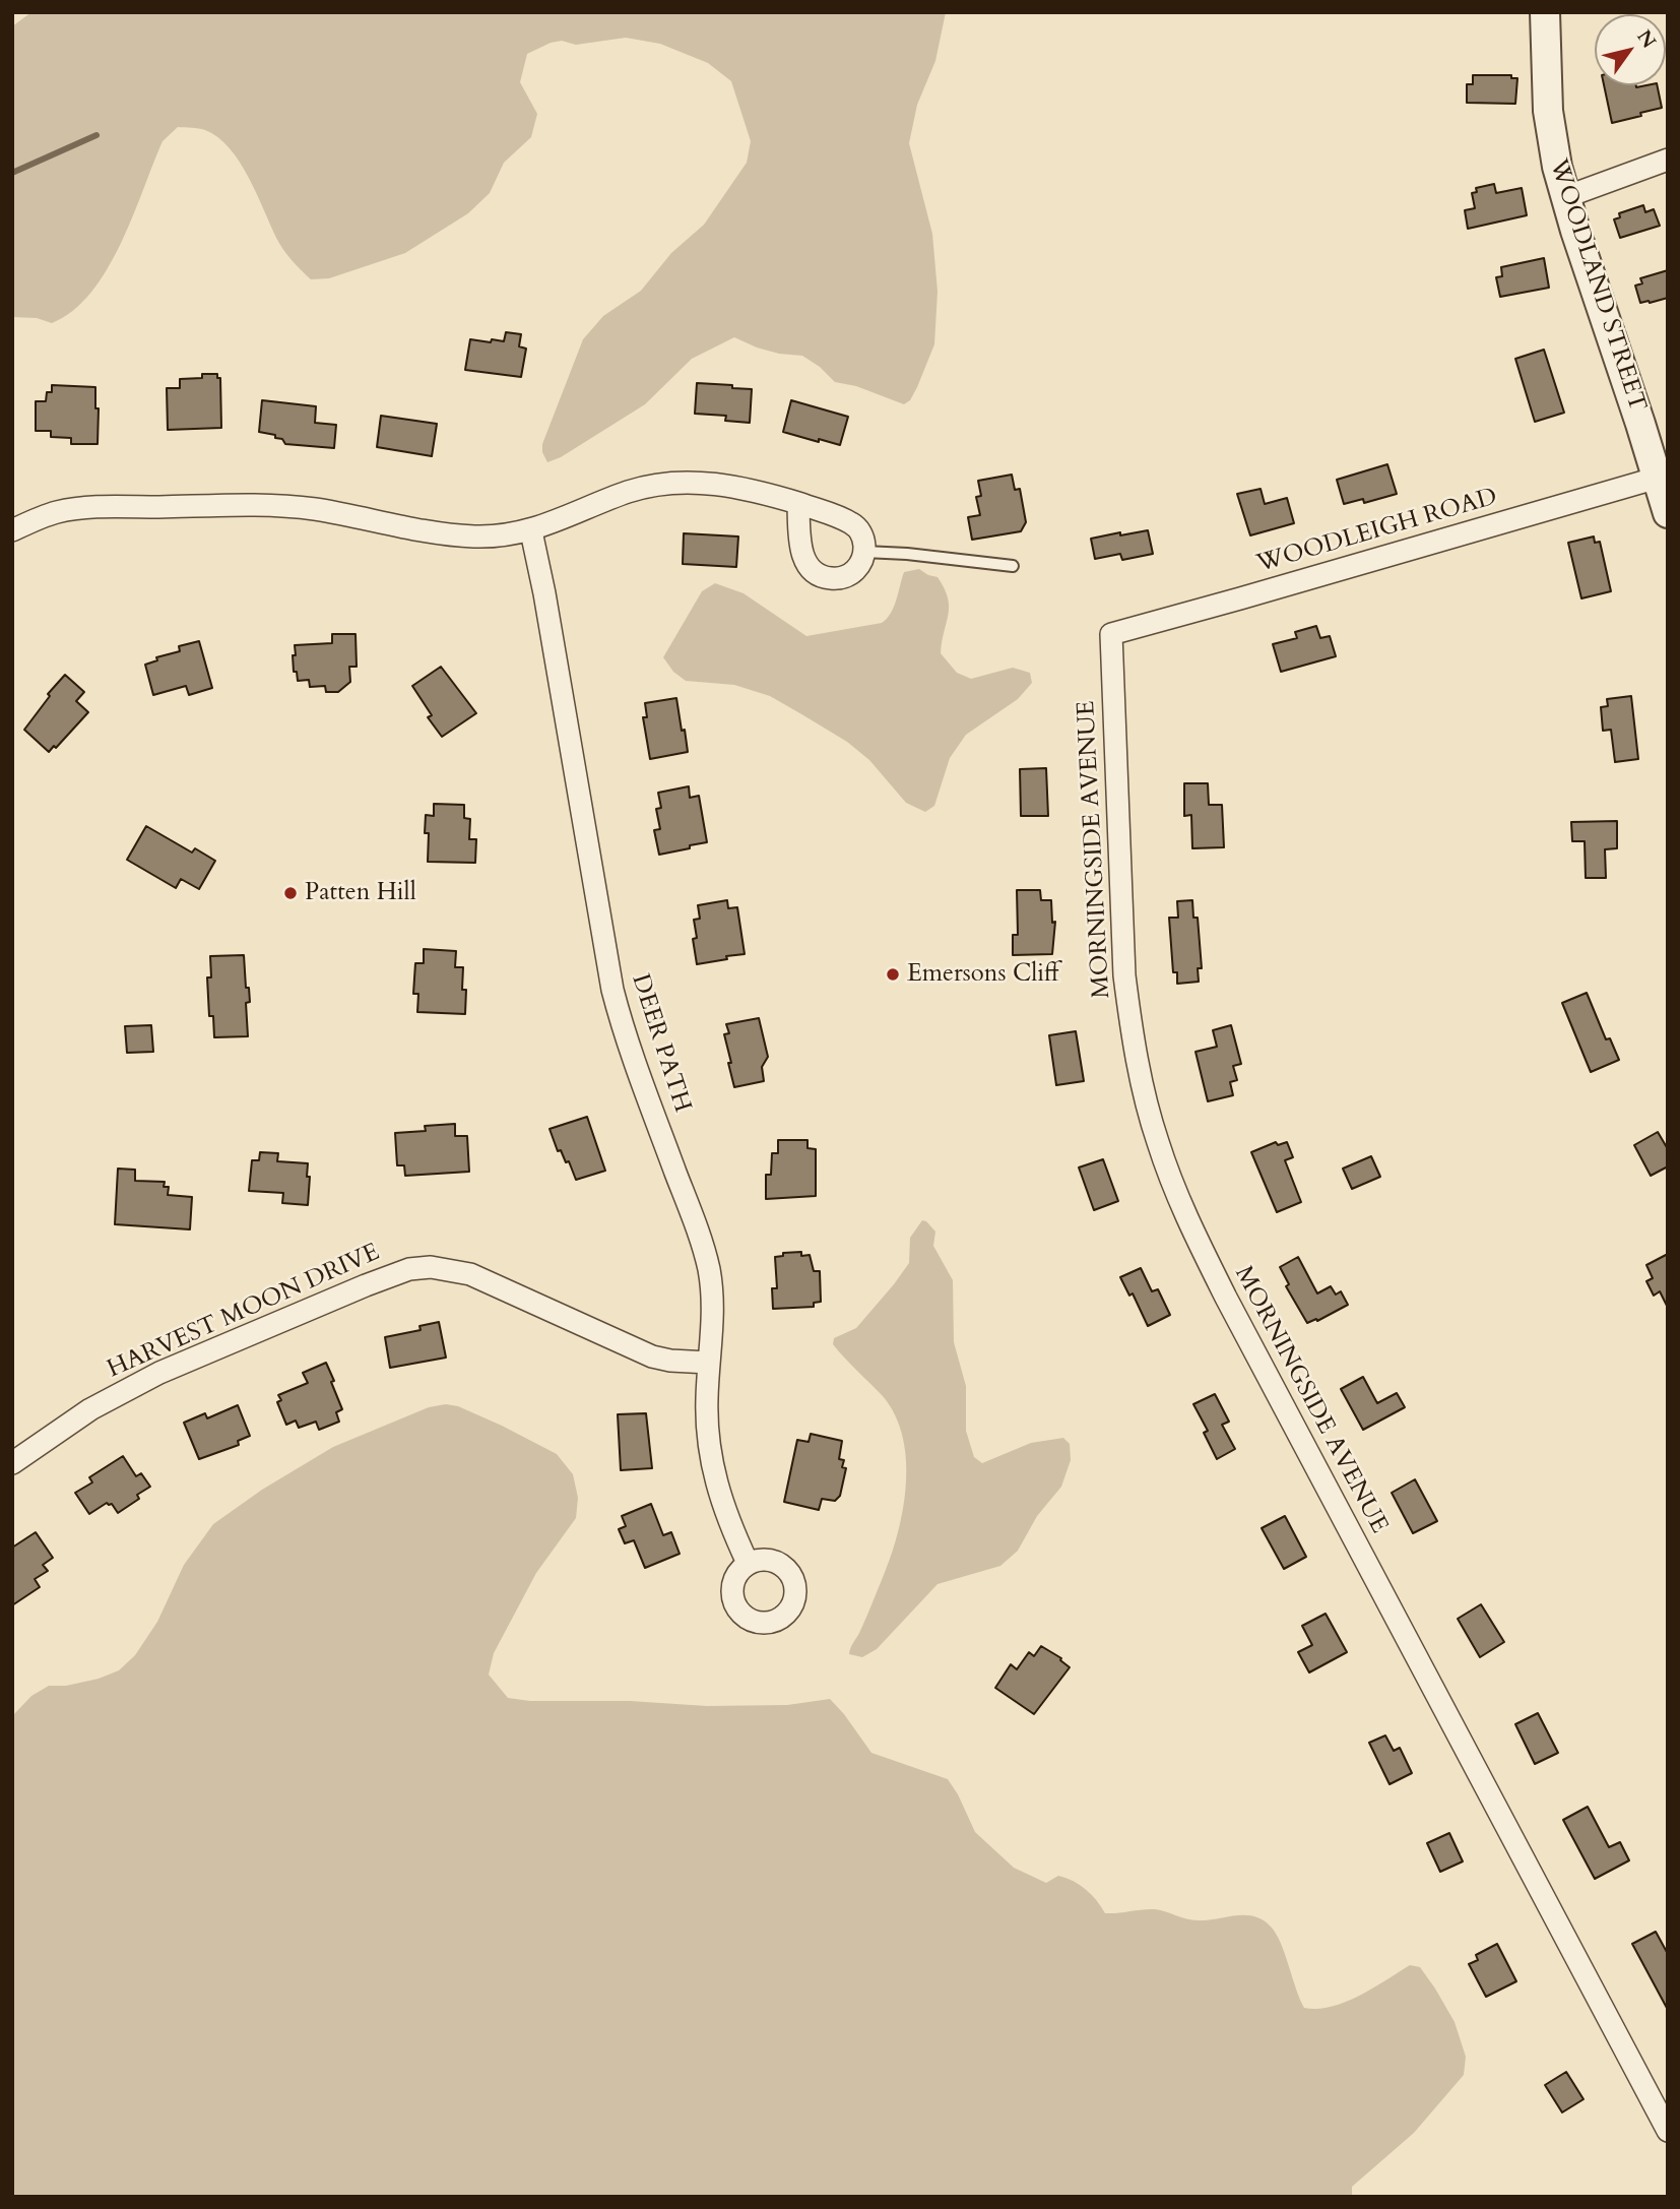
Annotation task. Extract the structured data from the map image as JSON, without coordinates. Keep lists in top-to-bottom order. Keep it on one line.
{"streets":{"street":["WOODLAND STREET","WOODLEIGH ROAD","MORNINGSIDE AVENUE","DEER PATH","HARVEST MOON DRIVE"]},"crossings":[["WOODLAND STREET","WOODLEIGH ROAD"],["WOODLEIGH ROAD","MORNINGSIDE AVENUE"],["DEER PATH","HARVEST MOON DRIVE"]],"places":["Patten Hill","Emersons Cliff"],"north":"top right"}
